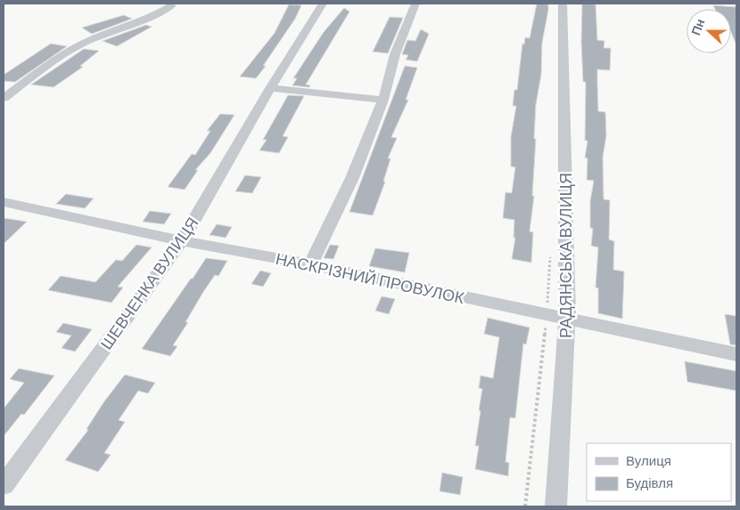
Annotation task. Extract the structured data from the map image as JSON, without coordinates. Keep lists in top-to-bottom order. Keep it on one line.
{"streets":{"street":["РАДЯНСЬКА ВУЛИЦЯ","НАСКРІЗНИЙ ПРОВУЛОК","ШЕВЧЕНКА ВУЛИЦЯ"]},"crossings":[["РАДЯНСЬКА ВУЛИЦЯ","НАСКРІЗНИЙ ПРОВУЛОК"],["НАСКРІЗНИЙ ПРОВУЛОК","ШЕВЧЕНКА ВУЛИЦЯ"]],"legend":["Вулиця","Будівля"],"north":"left"}
